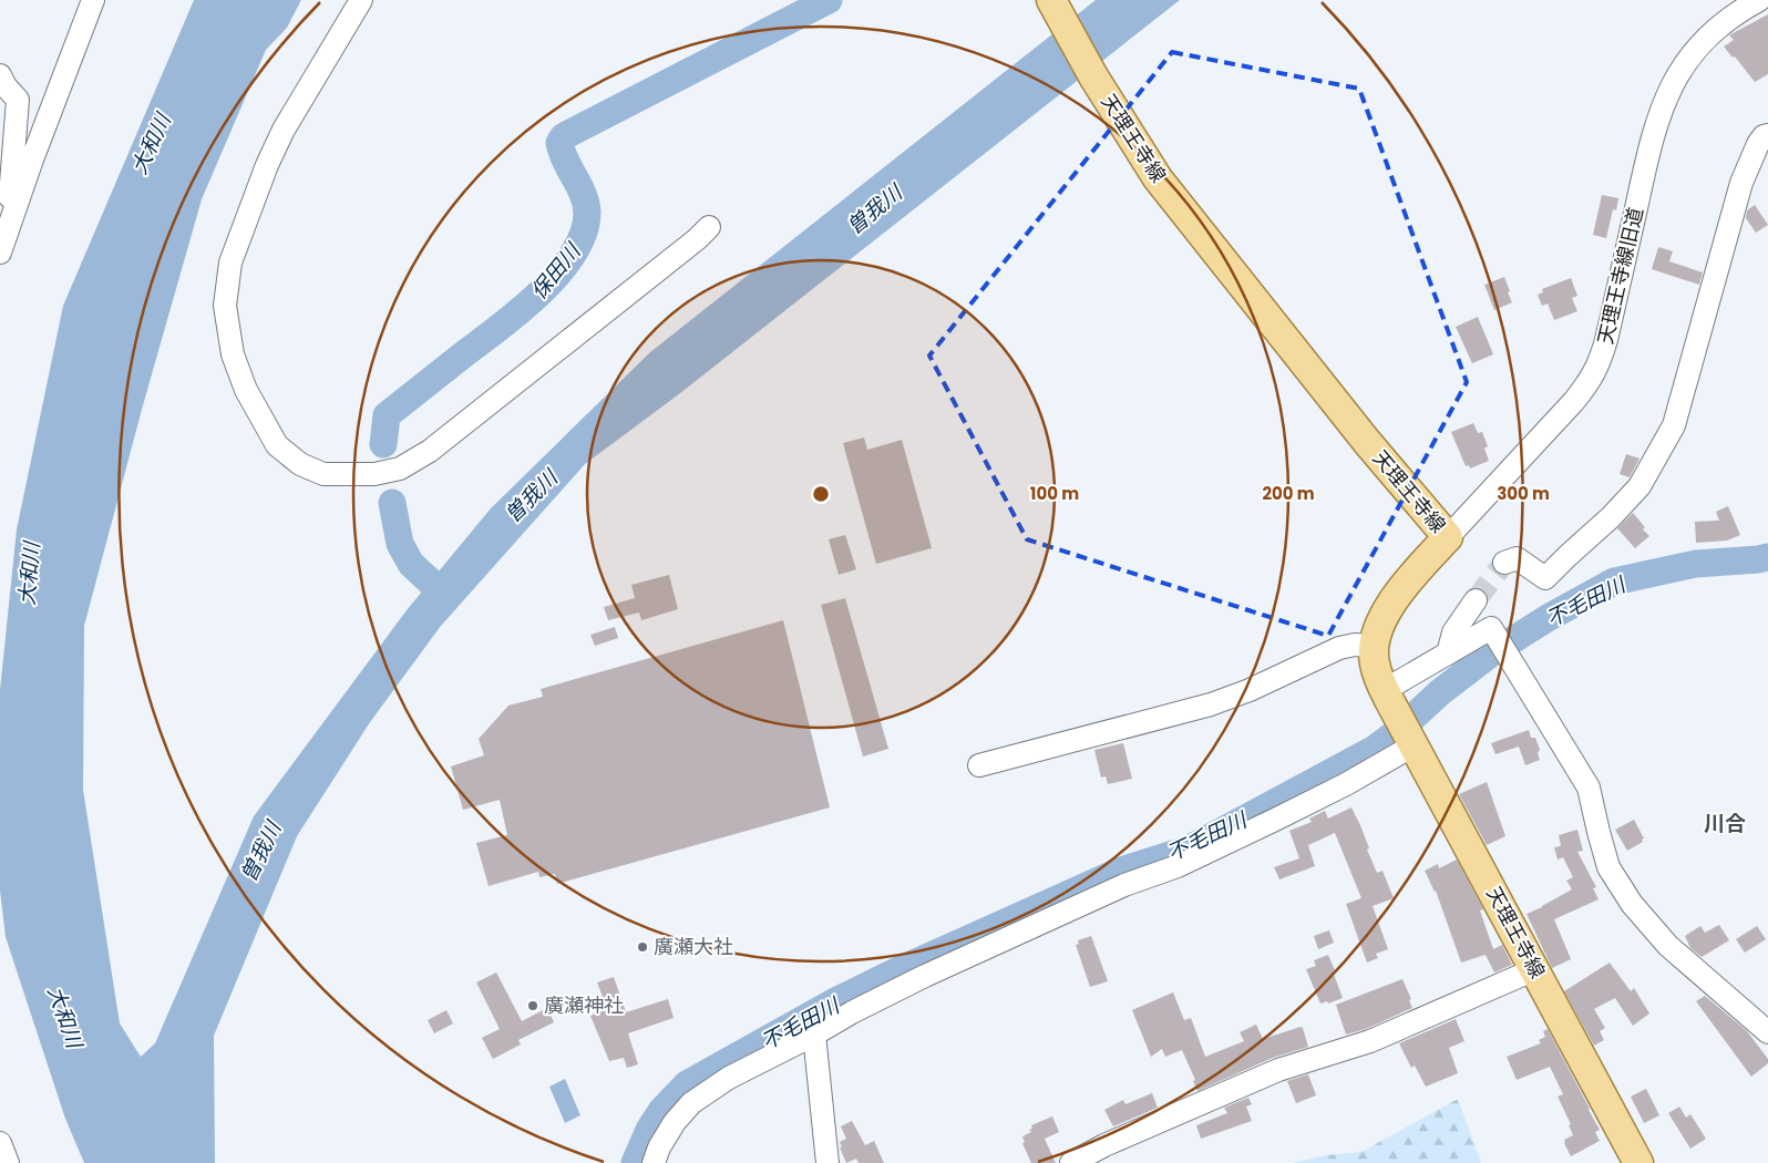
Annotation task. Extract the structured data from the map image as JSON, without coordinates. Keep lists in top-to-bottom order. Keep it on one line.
{"streets":{"main road":["天理王寺線"],"street":["天理王寺線旧道"]},"crossings":[["天理王寺線","天理王寺線旧道"]],"districts":["川合"],"water":["大和川","曽我川","保田川","不毛田川"],"places":["廣瀬大社","廣瀬神社"],"rings":["100 m","200 m","300 m"]}
